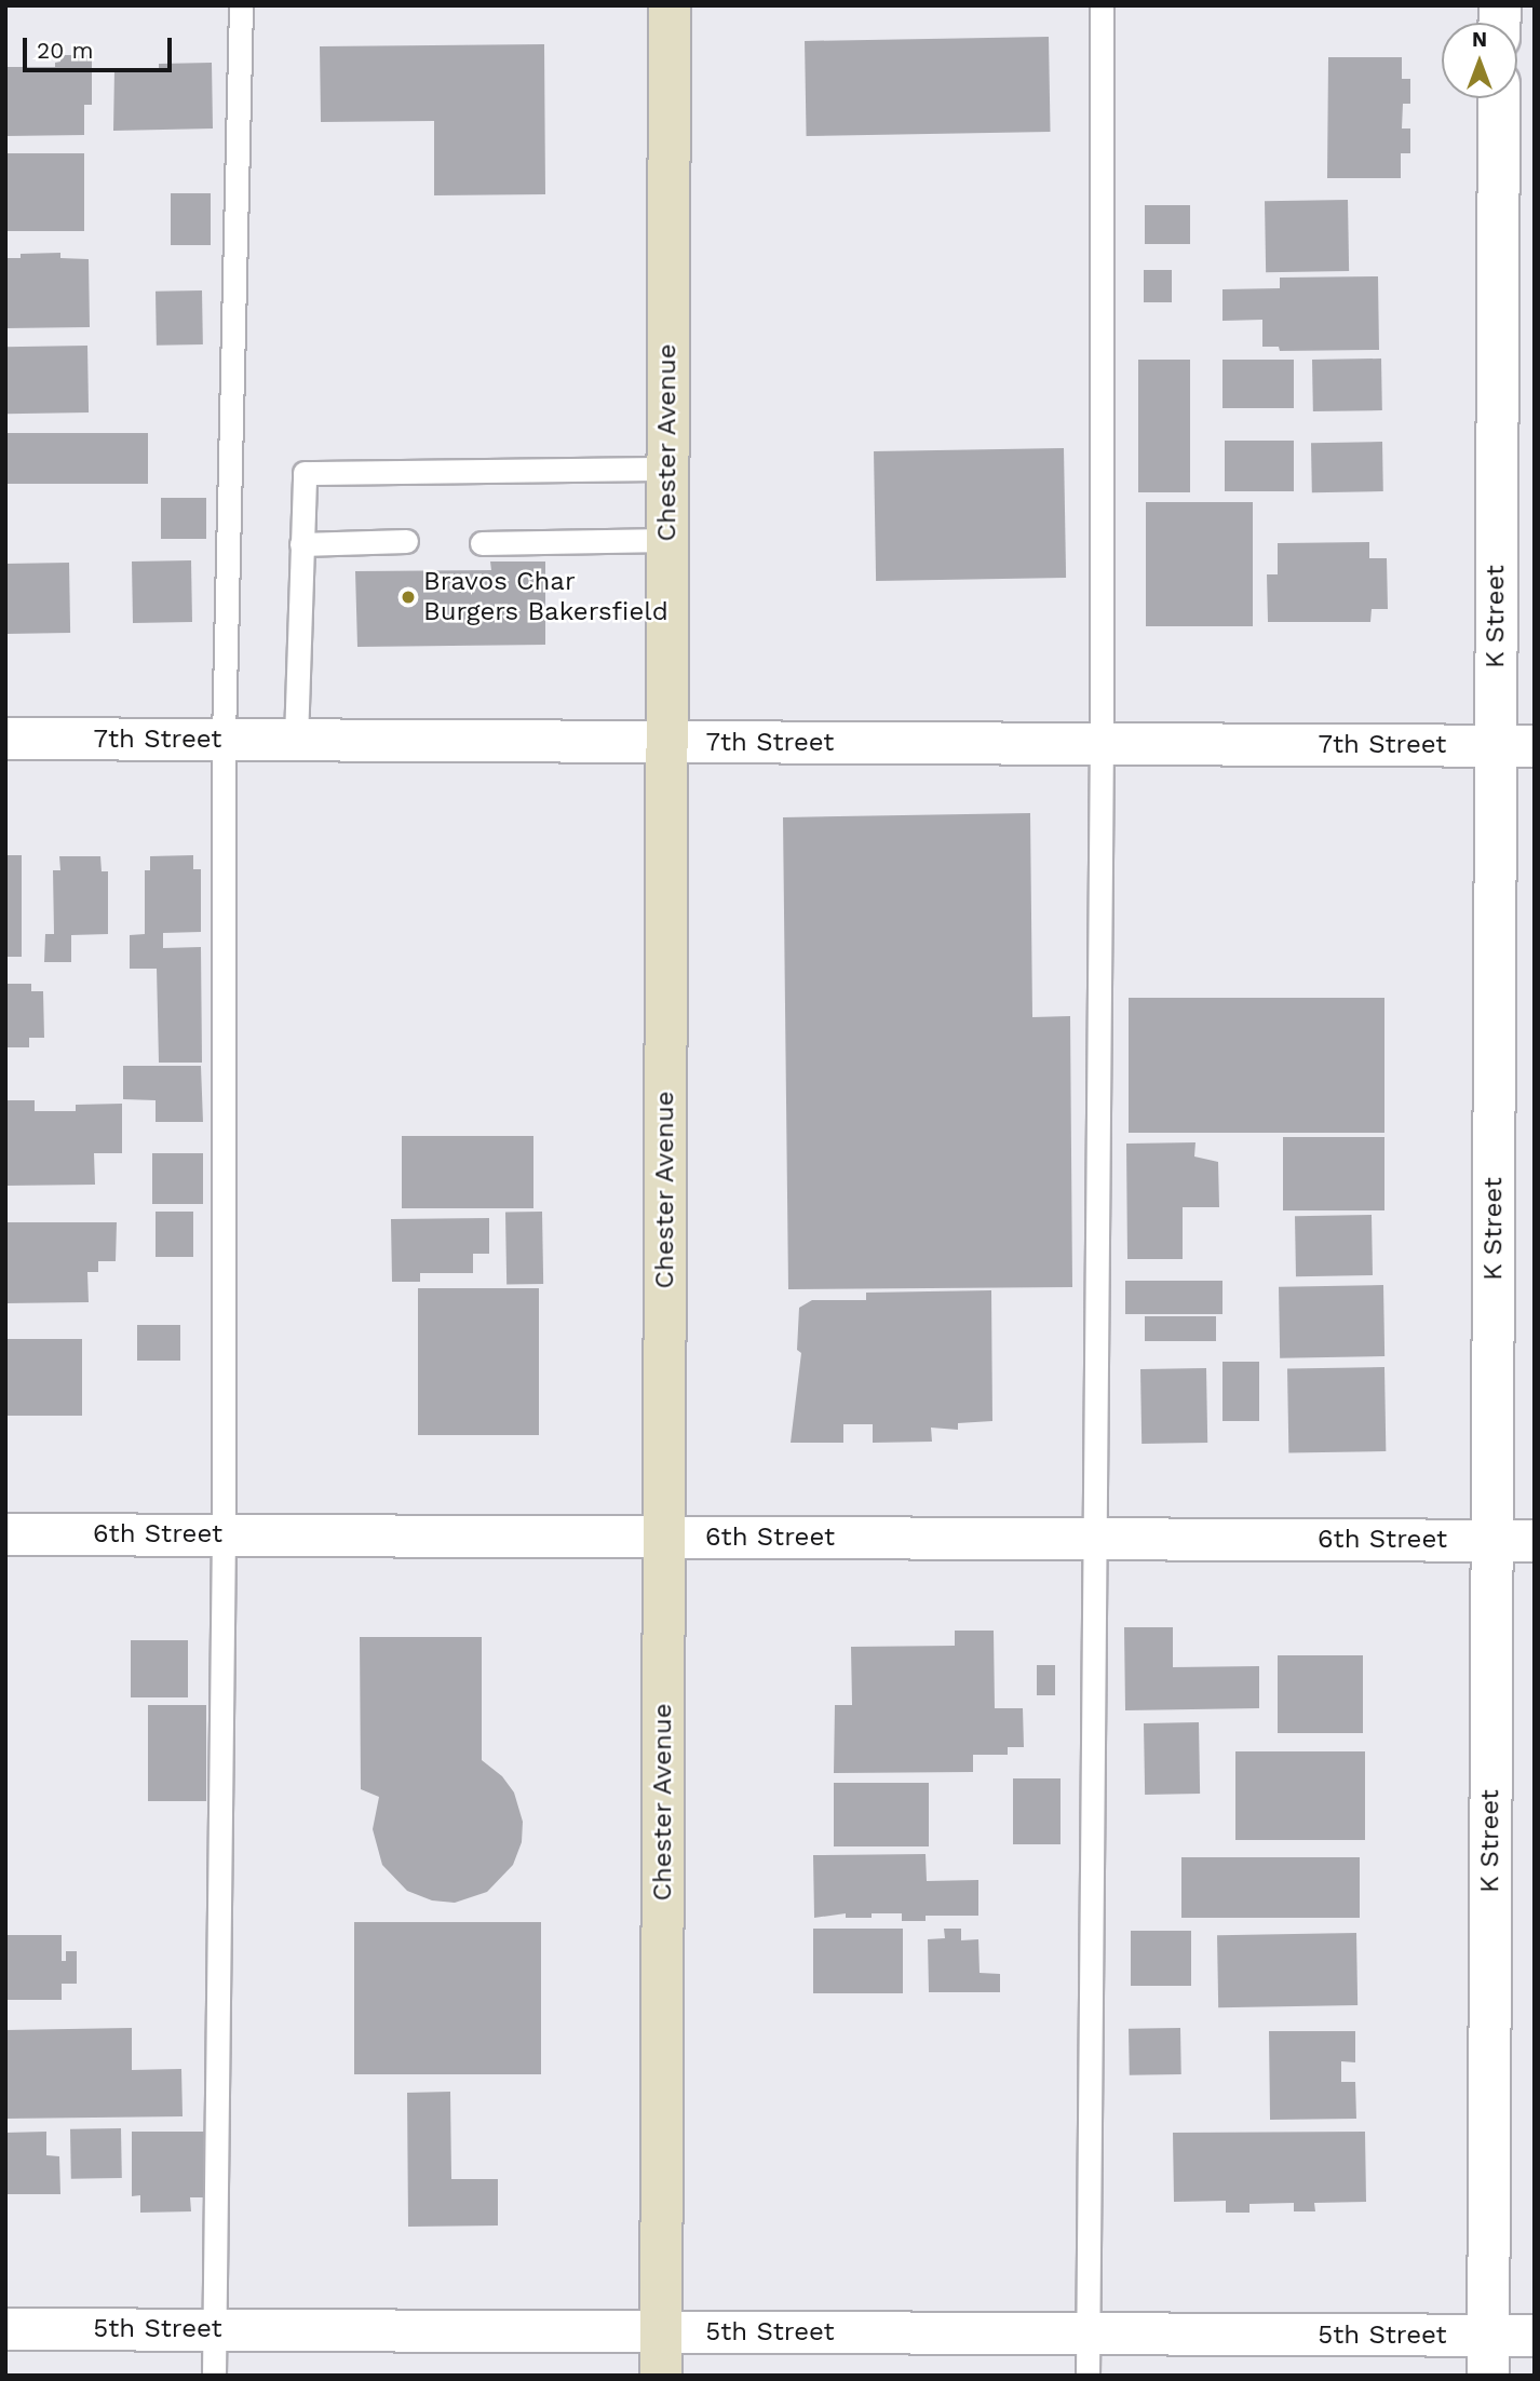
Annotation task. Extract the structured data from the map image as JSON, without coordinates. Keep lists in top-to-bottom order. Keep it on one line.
{"streets":{"main road":["Chester Avenue"],"street":["K Street","7th Street","6th Street","5th Street"]},"crossings":[["Chester Avenue","7th Street"],["Chester Avenue","6th Street"],["Chester Avenue","5th Street"],["K Street","7th Street"],["K Street","6th Street"],["K Street","5th Street"]],"places":["Bravos Char Burgers Bakersfield"],"scale_bar":"20 m","north":"top"}
